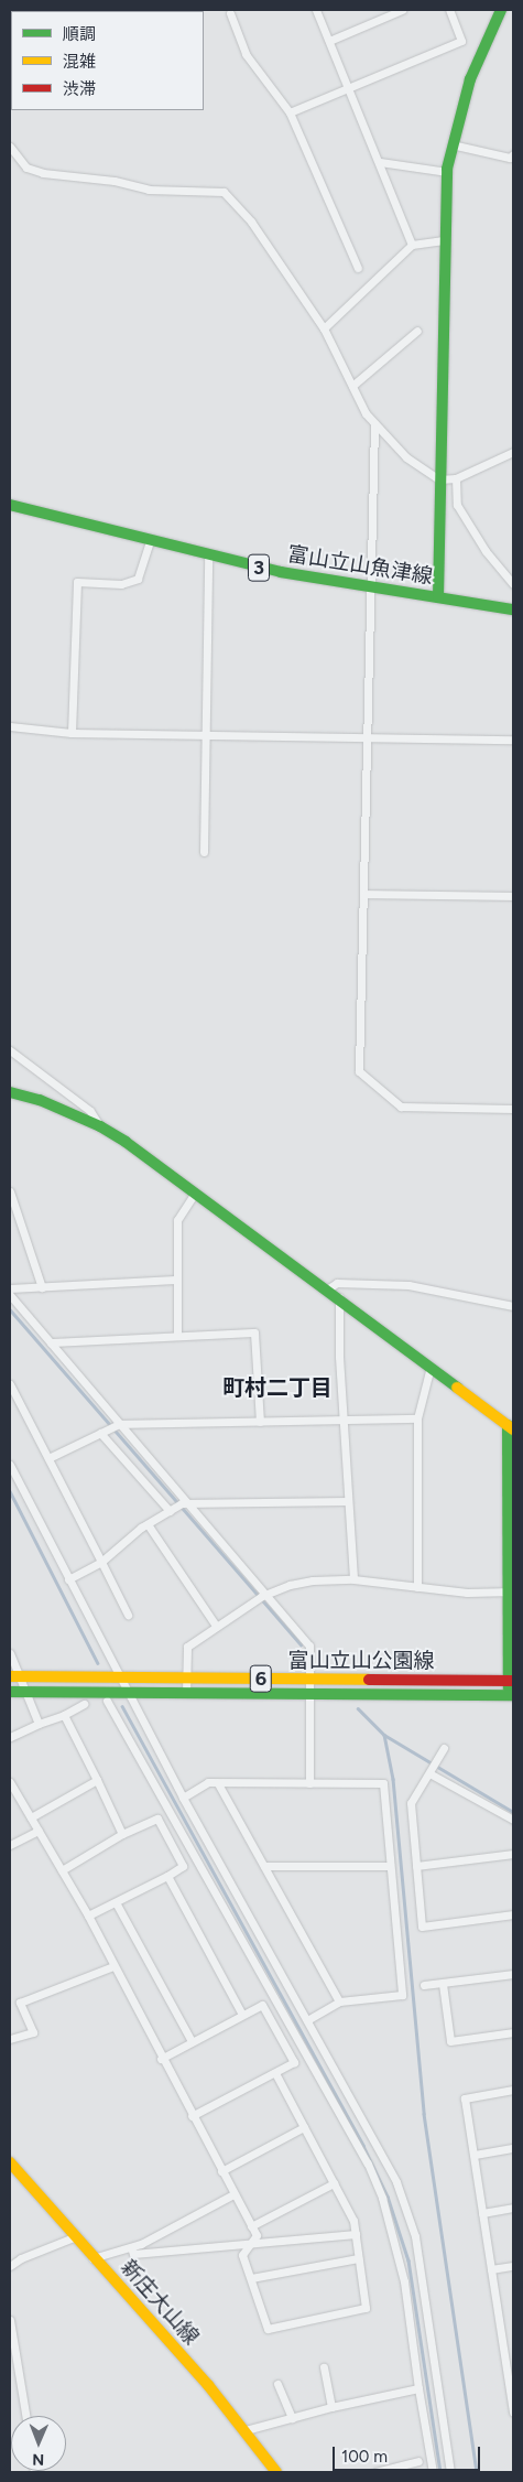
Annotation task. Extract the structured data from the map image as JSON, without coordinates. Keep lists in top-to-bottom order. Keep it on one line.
{"streets":{"main road":["富山立山魚津線","3","富山立山公園線","6","新庄大山線"]},"districts":["町村二丁目"],"legend":["順調","混雑","渋滞"],"scale_bar":"100 m","north":"bottom"}
